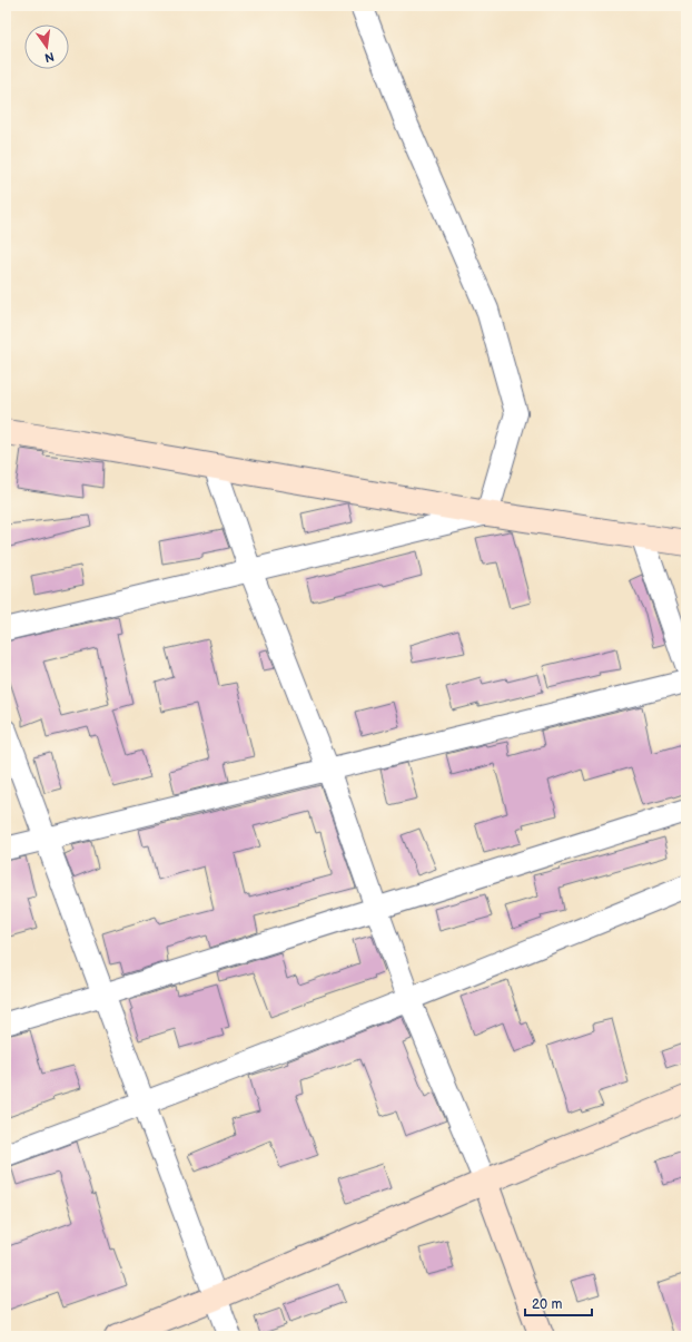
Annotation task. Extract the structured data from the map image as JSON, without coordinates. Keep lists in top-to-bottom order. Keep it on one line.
{"scale_bar":"20 m","north":"bottom"}
